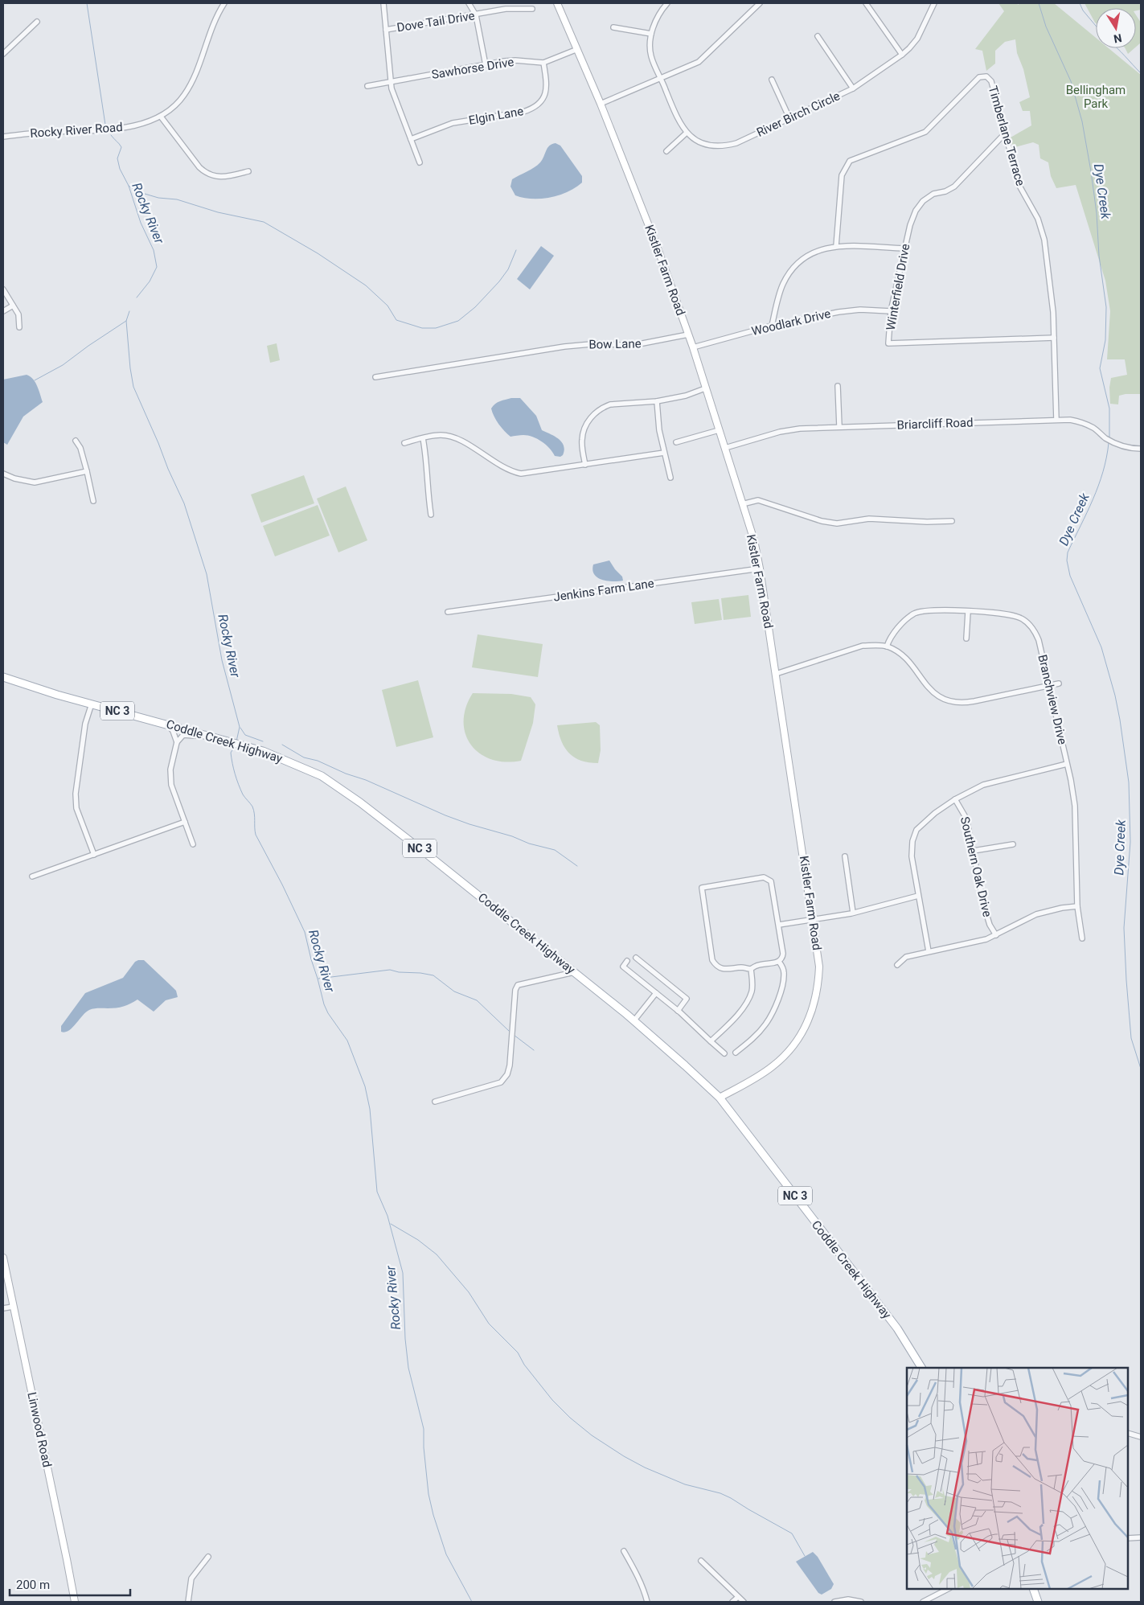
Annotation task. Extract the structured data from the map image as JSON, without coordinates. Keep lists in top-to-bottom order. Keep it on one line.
{"streets":{"main road":["NC 3","Coddle Creek Highway"],"street":["Dove Tail Drive","Sawhorse Drive","River Birch Circle","Elgin Lane","Rocky River Road","Timberlane Terrace","Kistler Farm Road","Winterfield Drive","Woodlark Drive","Bow Lane","Briarcliff Road","Jenkins Farm Lane","Branchview Drive","Southern Oak Drive","Linwood Road"]},"crossings":[["Sawhorse Drive","Elgin Lane"],["Sawhorse Drive","Kistler Farm Road"],["Timberlane Terrace","Winterfield Drive"],["Timberlane Terrace","Briarcliff Road"],["Kistler Farm Road","Woodlark Drive"],["Kistler Farm Road","Bow Lane"],["Kistler Farm Road","Briarcliff Road"],["Kistler Farm Road","Jenkins Farm Lane"],["Kistler Farm Road","Coddle Creek Highway"],["Winterfield Drive","Woodlark Drive"]],"water":["Dye Creek","Rocky River"],"parks":["Bellingham Park"],"scale_bar":"200 m","north":"bottom"}
